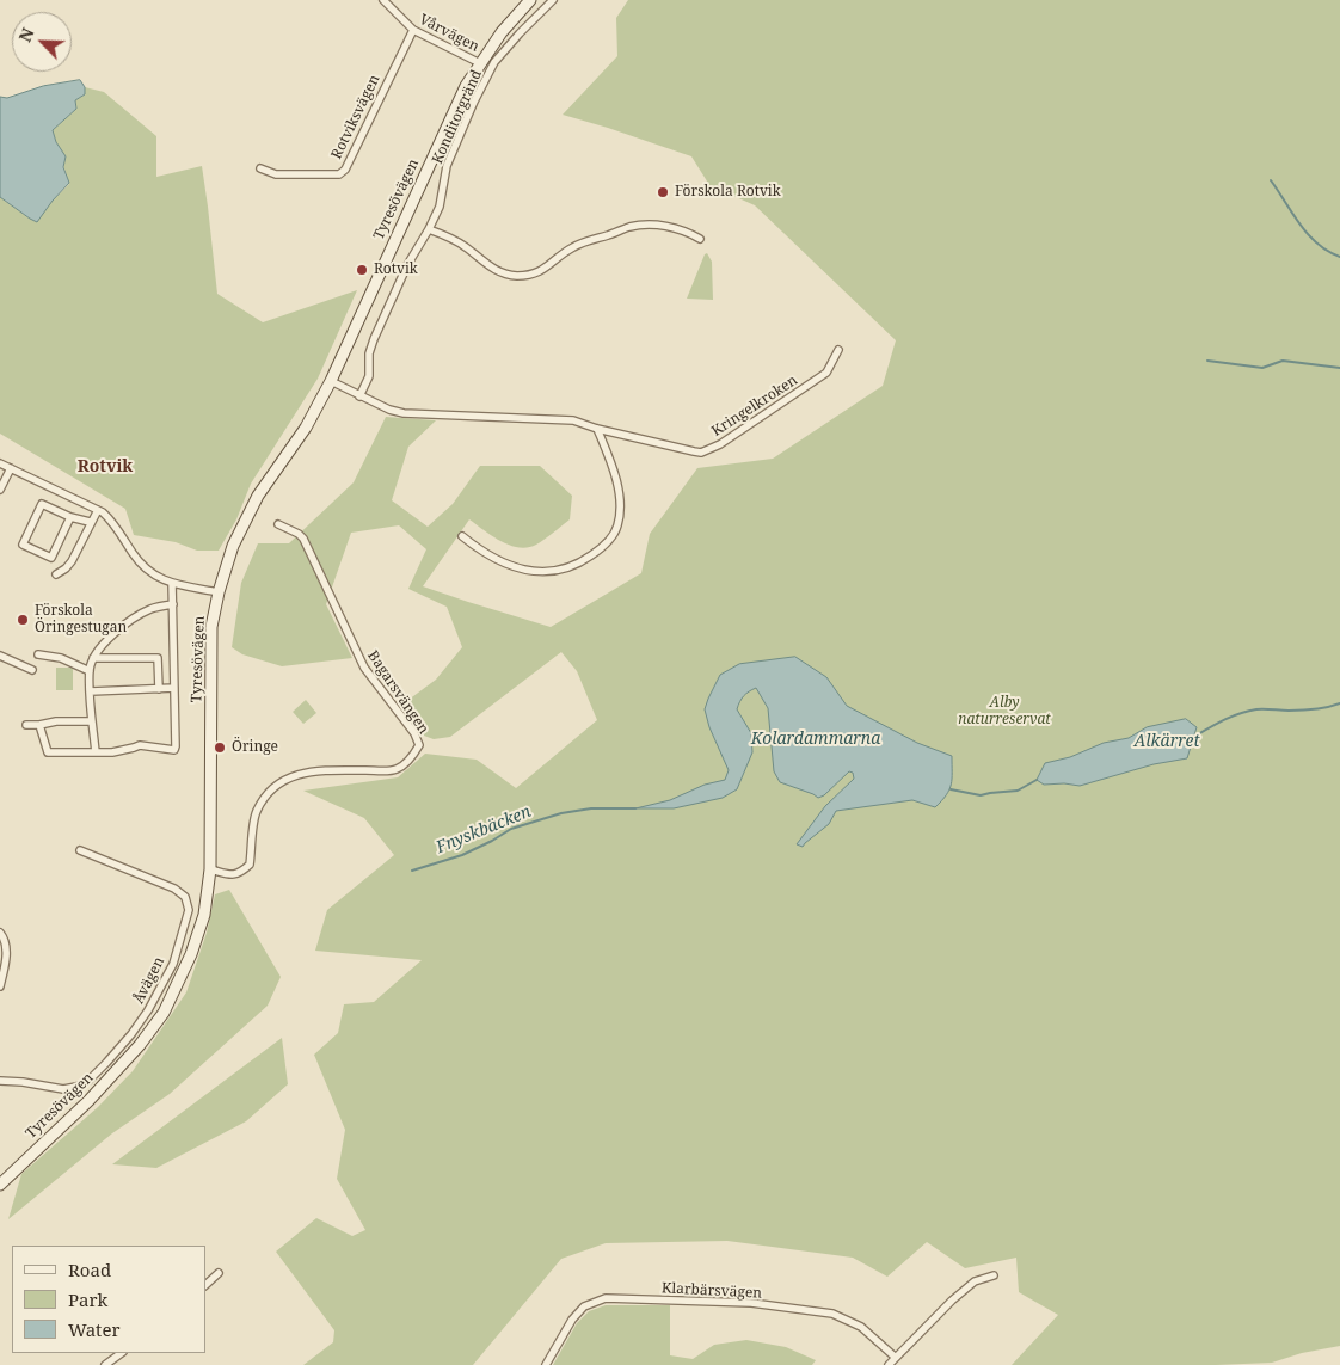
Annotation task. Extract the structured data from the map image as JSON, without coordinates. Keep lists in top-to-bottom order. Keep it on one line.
{"streets":{"main road":["Tyresövägen"],"street":["Vårvägen","Rotviksvägen","Konditorgränd","Kringelkroken","Bagarsvängen","Åvägen","Klarbärsvägen"]},"crossings":[["Vårvägen","Rotviksvägen"],["Vårvägen","Tyresövägen"],["Konditorgränd","Kringelkroken"],["Tyresövägen","Kringelkroken"],["Tyresövägen","Bagarsvängen"]],"districts":["Rotvik"],"water":["Kolardammarna","Alkärret","Fnyskbäcken"],"parks":["Alby naturreservat"],"places":["Förskola Rotvik","Rotvik","Förskola Öringestugan","Öringe"],"legend":["Road","Park","Water"],"north":"top left"}
